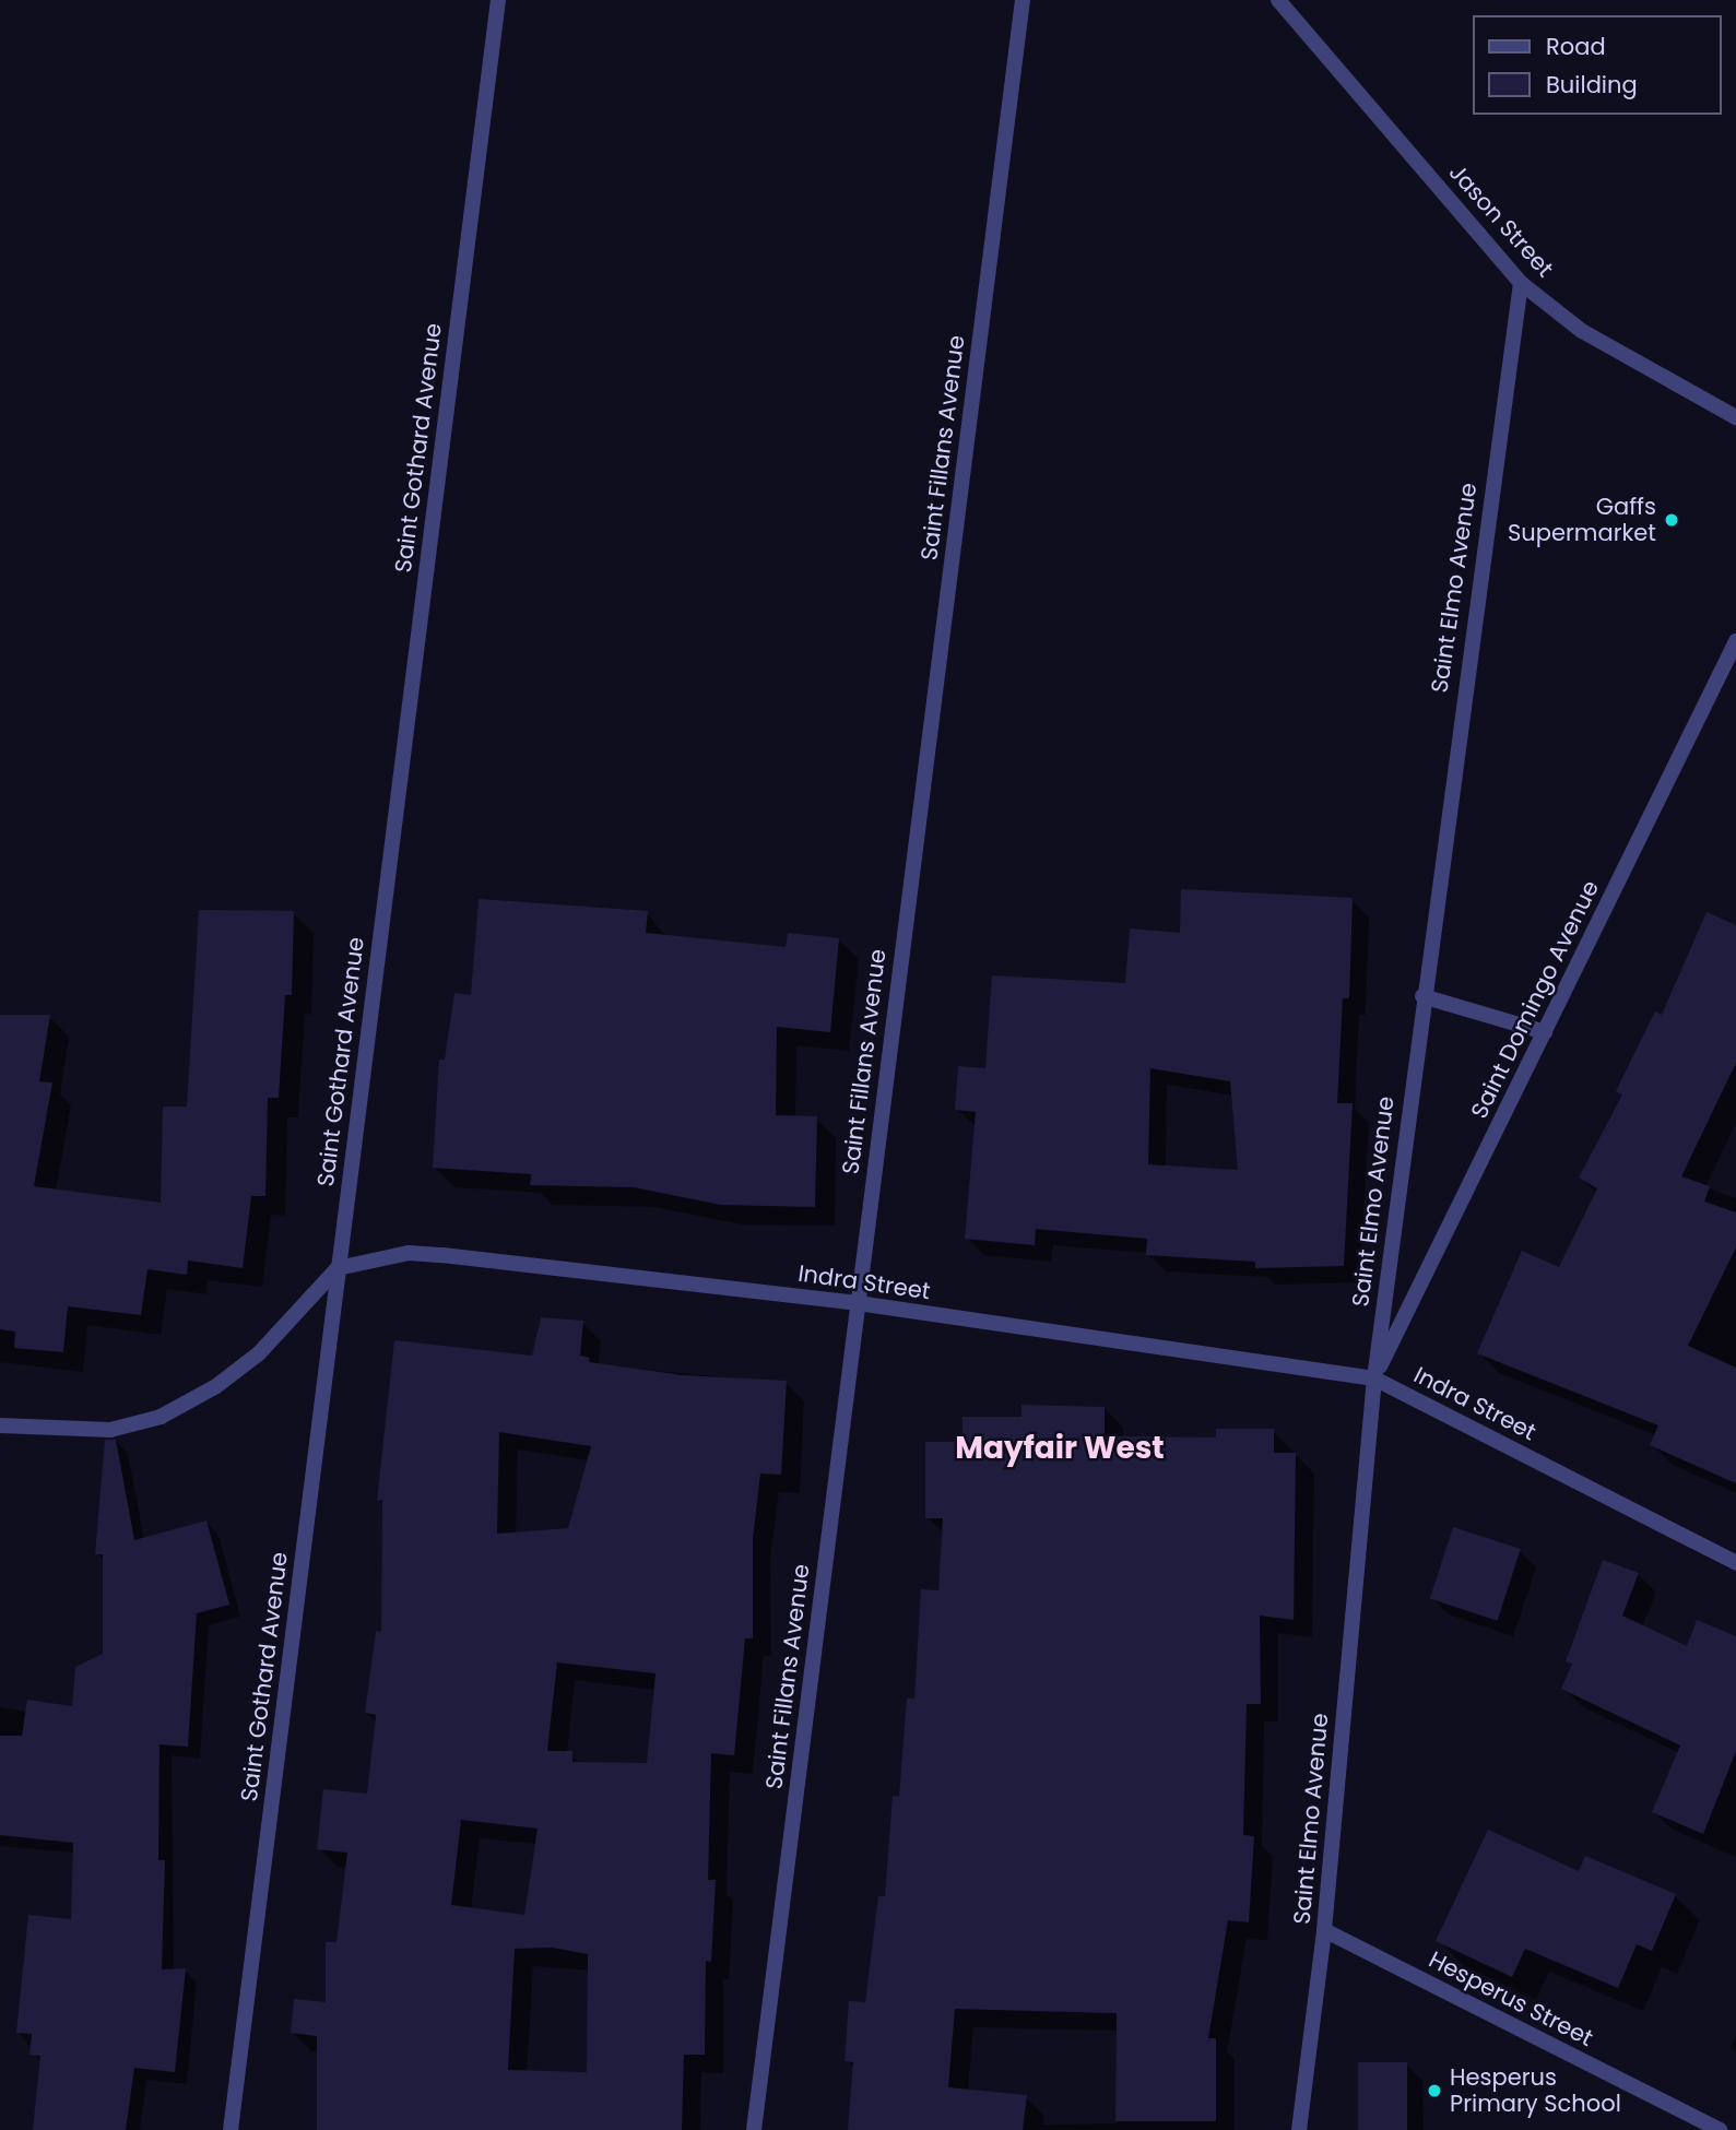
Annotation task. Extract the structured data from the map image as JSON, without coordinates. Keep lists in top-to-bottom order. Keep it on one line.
{"streets":{"street":["Jason Street","Saint Gothard Avenue","Saint Fillans Avenue","Saint Elmo Avenue","Saint Domingo Avenue","Indra Street","Hesperus Street"]},"crossings":[["Jason Street","Saint Elmo Avenue"],["Saint Gothard Avenue","Indra Street"],["Saint Fillans Avenue","Indra Street"],["Saint Elmo Avenue","Saint Domingo Avenue"],["Saint Elmo Avenue","Indra Street"],["Saint Elmo Avenue","Hesperus Street"],["Saint Domingo Avenue","Indra Street"]],"districts":["Mayfair West"],"places":["Gaffs Supermarket","Hesperus Primary School"],"legend":["Road","Building"]}
